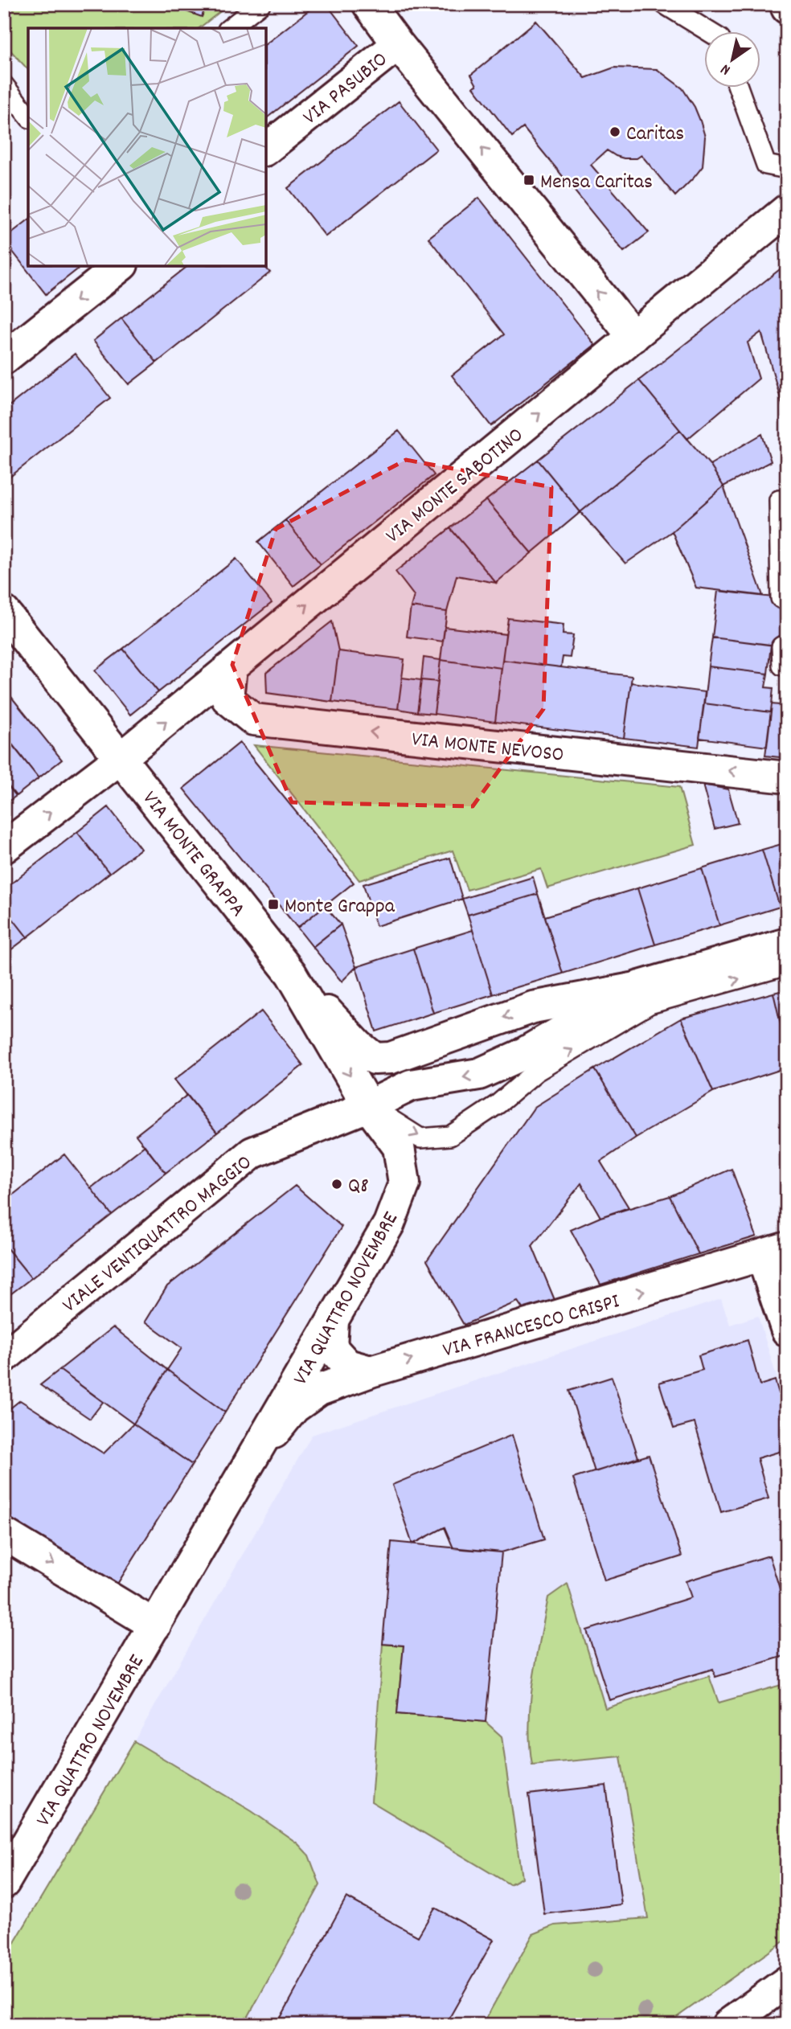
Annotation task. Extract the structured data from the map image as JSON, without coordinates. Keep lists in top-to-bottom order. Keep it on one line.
{"streets":{"street":["VIA PASUBIO","VIA MONTE SABOTINO","VIA MONTE NEVOSO","VIA MONTE GRAPPA","VIALE VENTIQUATTRO MAGGIO","VIA QUATTRO NOVEMBRE","VIA FRANCESCO CRISPI"]},"crossings":[["VIA MONTE SABOTINO","VIA MONTE NEVOSO"],["VIA MONTE SABOTINO","VIA MONTE GRAPPA"],["VIA MONTE GRAPPA","VIALE VENTIQUATTRO MAGGIO"],["VIA MONTE GRAPPA","VIA QUATTRO NOVEMBRE"],["VIALE VENTIQUATTRO MAGGIO","VIA QUATTRO NOVEMBRE"],["VIA QUATTRO NOVEMBRE","VIA FRANCESCO CRISPI"]],"one_way":["VIA MONTE SABOTINO","VIA MONTE NEVOSO","VIA FRANCESCO CRISPI"],"places":{"other":["Caritas","Q8"],"transit":["Mensa Caritas","Monte Grappa"]},"north":"bottom left"}
